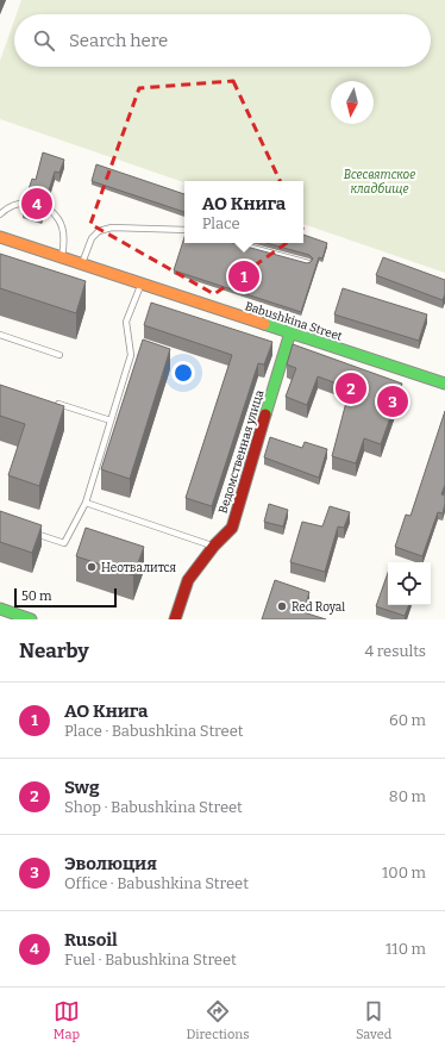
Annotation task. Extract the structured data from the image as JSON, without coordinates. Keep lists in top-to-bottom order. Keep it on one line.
{"streets":{"main road":["Babushkina Street","Ведомственная улица"]},"crossings":[["Babushkina Street","Ведомственная улица"]],"parks":["Всесвятское кладбище"],"places":["Неотвалится","Red Royal"],"scale_bar":"50 m","north":"bottom","page":{"search":"Search here","popup":["АО Книга","Place"],"pins":["4","1","2","3"],"scale":"50 m","heading":["Nearby","4 results"],"list":[{"mark":"1","name":"АО Книга","note":"Place · Babushkina Street","value":"60 m"},{"mark":"2","name":"Swg","note":"Shop · Babushkina Street","value":"80 m"},{"mark":"3","name":"Эволюция","note":"Office · Babushkina Street","value":"100 m"},{"mark":"4","name":"Rusoil","note":"Fuel · Babushkina Street","value":"110 m"}],"nav":["Map","Directions","Saved"]}}
